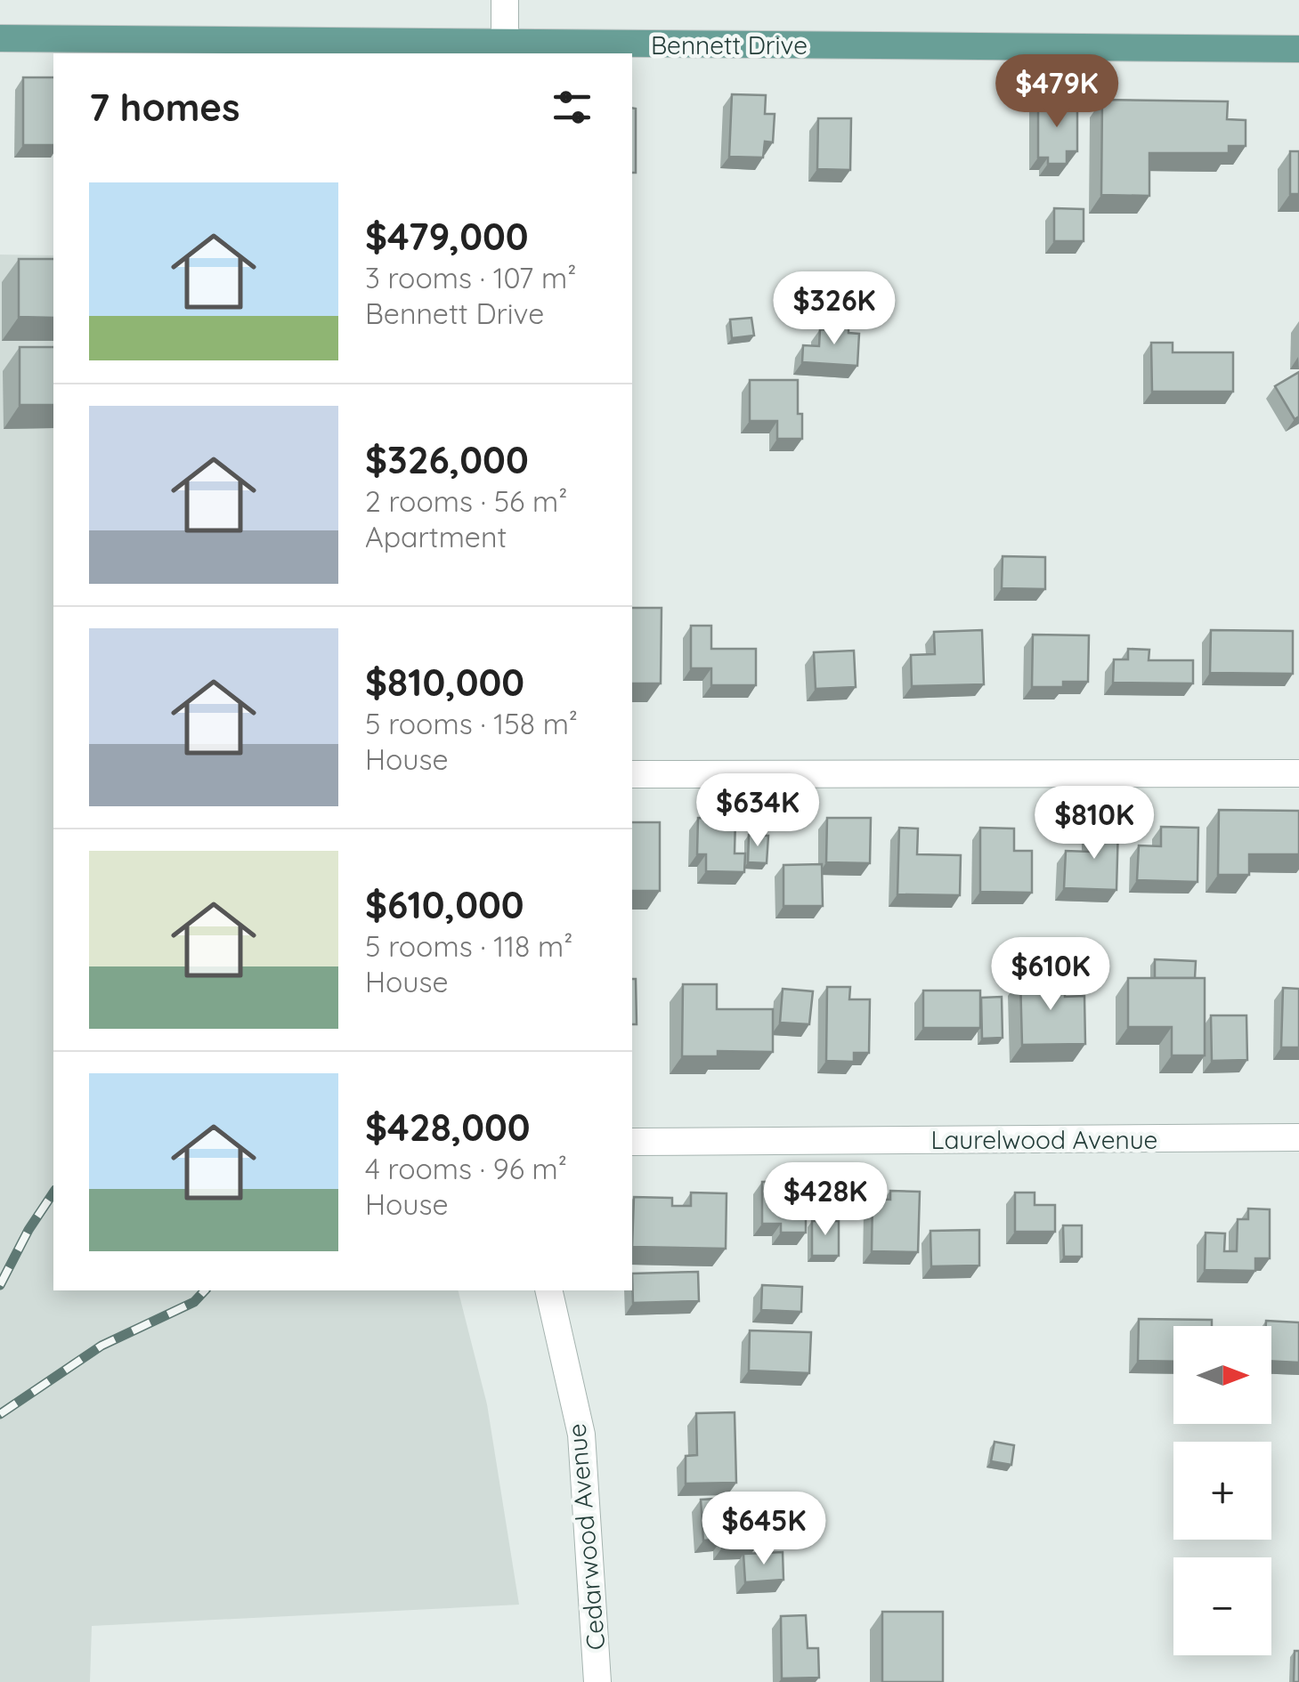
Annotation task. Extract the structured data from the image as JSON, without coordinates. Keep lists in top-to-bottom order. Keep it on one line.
{"streets":{"main road":["Bennett Drive"],"street":["Laurelwood Avenue","Cedarwood Avenue"]},"north":"right","page":{"heading":"7 homes","price":["$479K","$326K","$634K","$810K","$610K","$428K","$645K"],"list":[{"name":"$479,000","note":"3 rooms · 107 m² · Bennett Drive"},{"name":"$326,000","note":"2 rooms · 56 m² · Apartment"},{"name":"$810,000","note":"5 rooms · 158 m² · House"},{"name":"$610,000","note":"5 rooms · 118 m² · House"},{"name":"$428,000","note":"4 rooms · 96 m² · House"}],"map_buttons":["+","−"]}}
